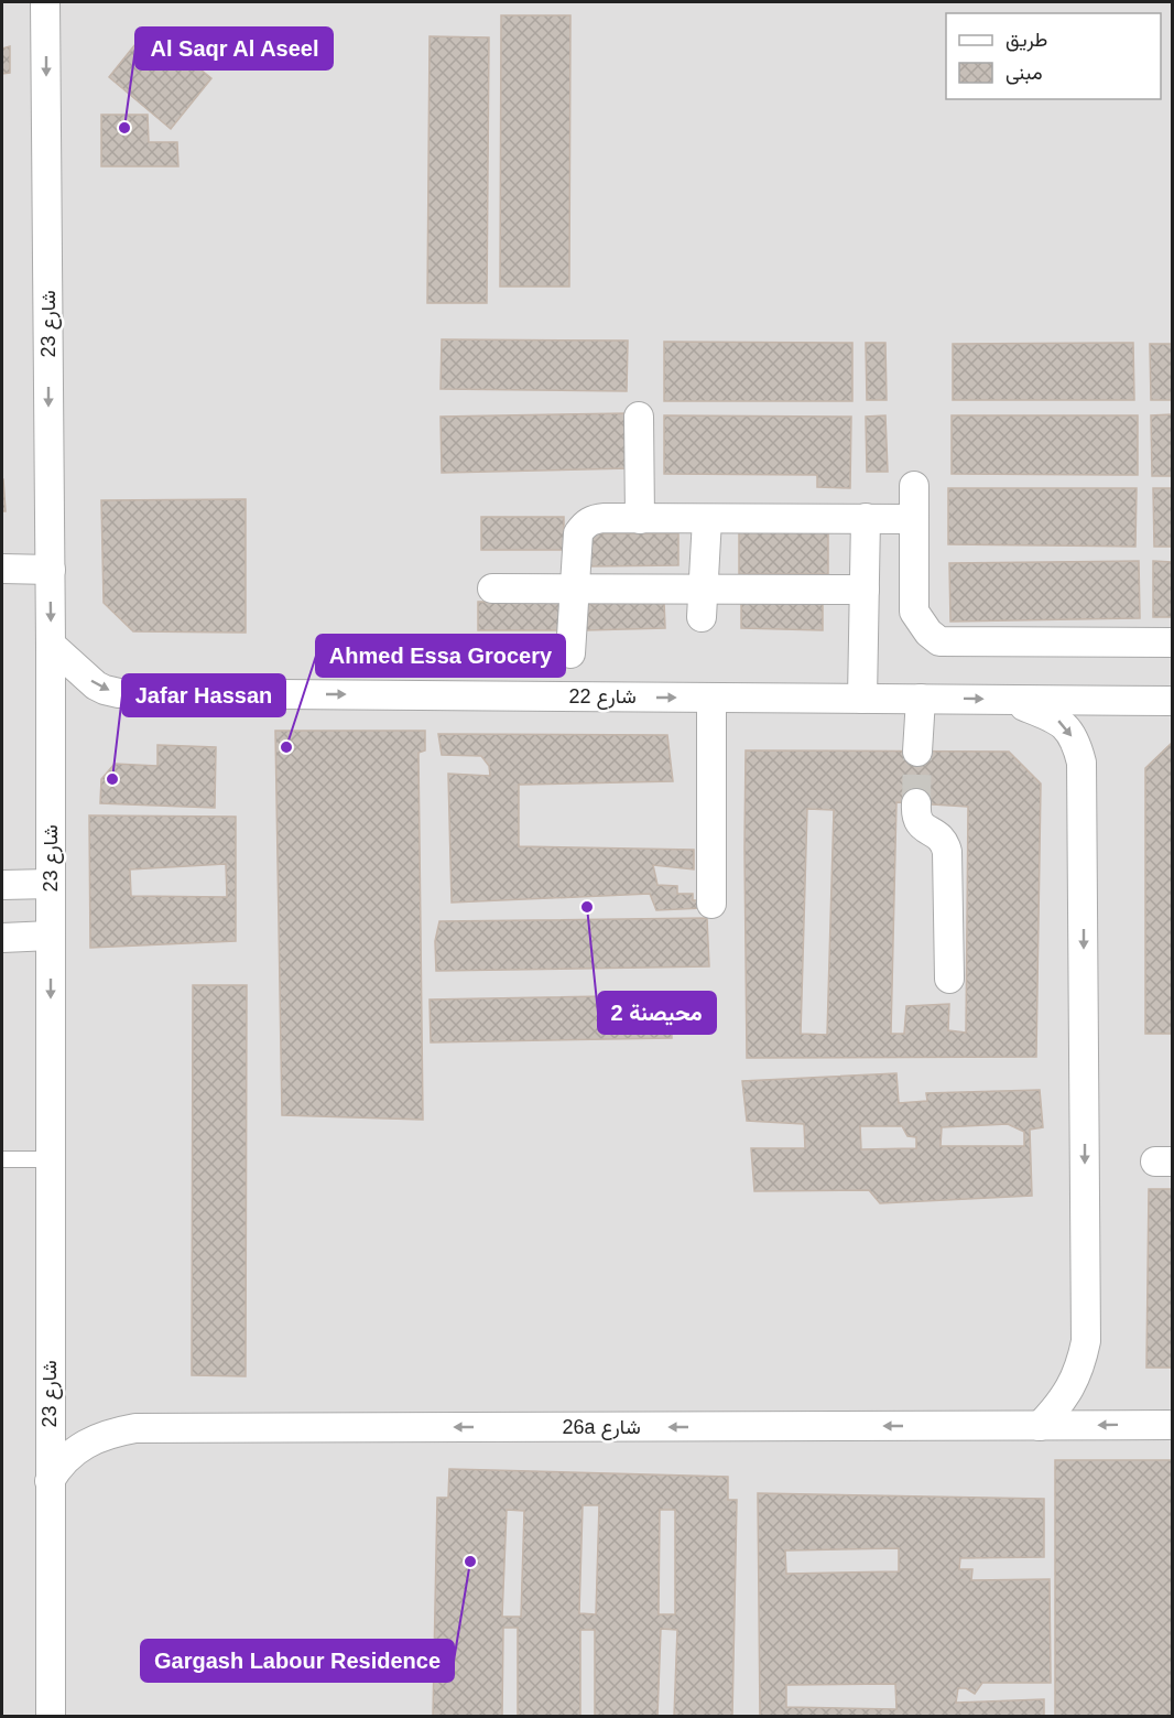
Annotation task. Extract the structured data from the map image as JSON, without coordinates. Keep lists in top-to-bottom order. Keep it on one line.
{"streets":{"street":["شارع 23","شارع 22","26a شارع"]},"crossings":[["شارع 23","شارع 22"],["شارع 23","26a شارع"]],"one_way":["شارع 23","26a شارع"],"places":["Al Saqr Al Aseel","Ahmed Essa Grocery","Jafar Hassan","محيصنة 2","Gargash Labour Residence"],"legend":["طريق","مبنى"]}
